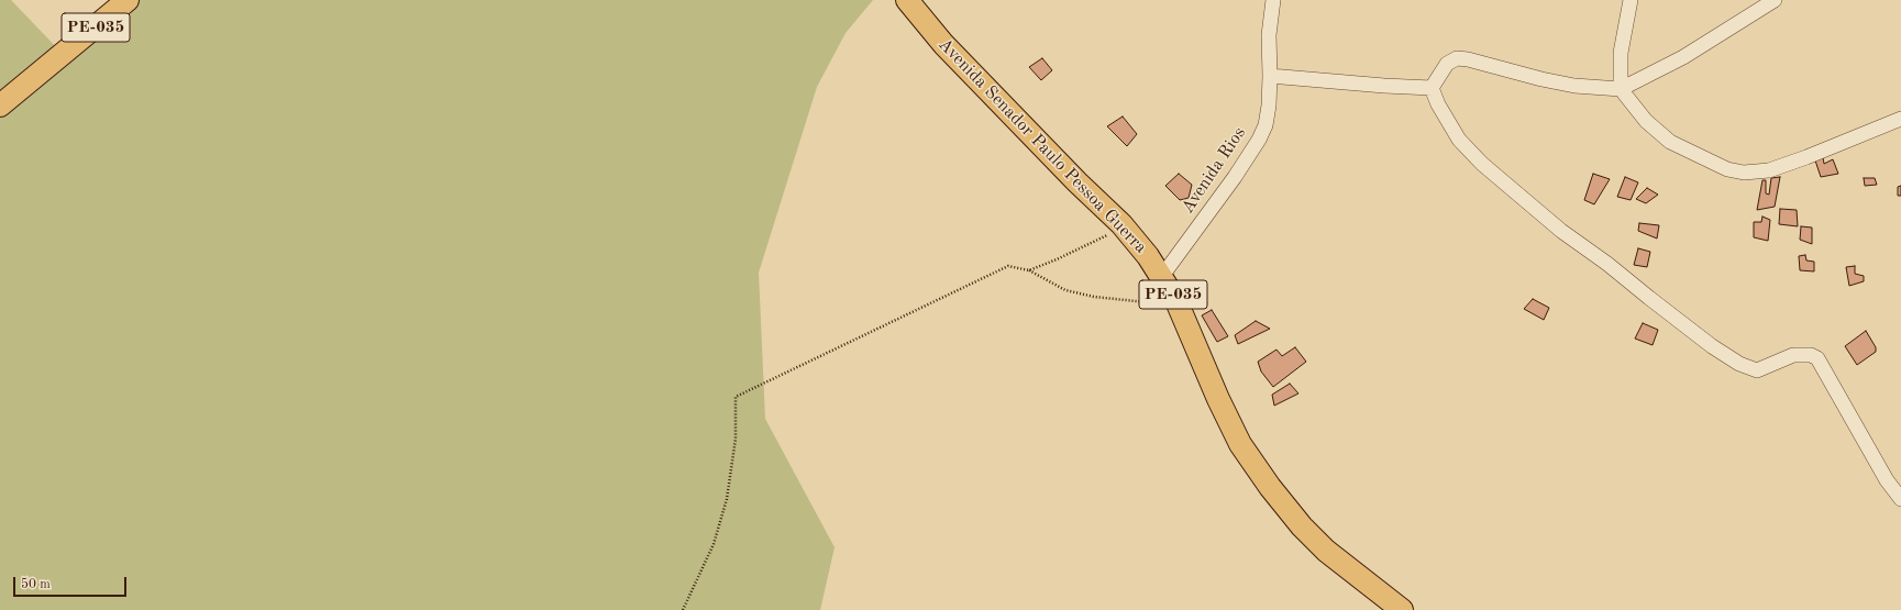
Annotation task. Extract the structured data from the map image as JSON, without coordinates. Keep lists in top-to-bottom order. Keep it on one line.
{"streets":{"main road":["PE-035","Avenida Senador Paulo Pessoa Guerra"],"street":["Avenida Rios"]},"crossings":[["Avenida Senador Paulo Pessoa Guerra","Avenida Rios"]],"scale_bar":"50 m"}
